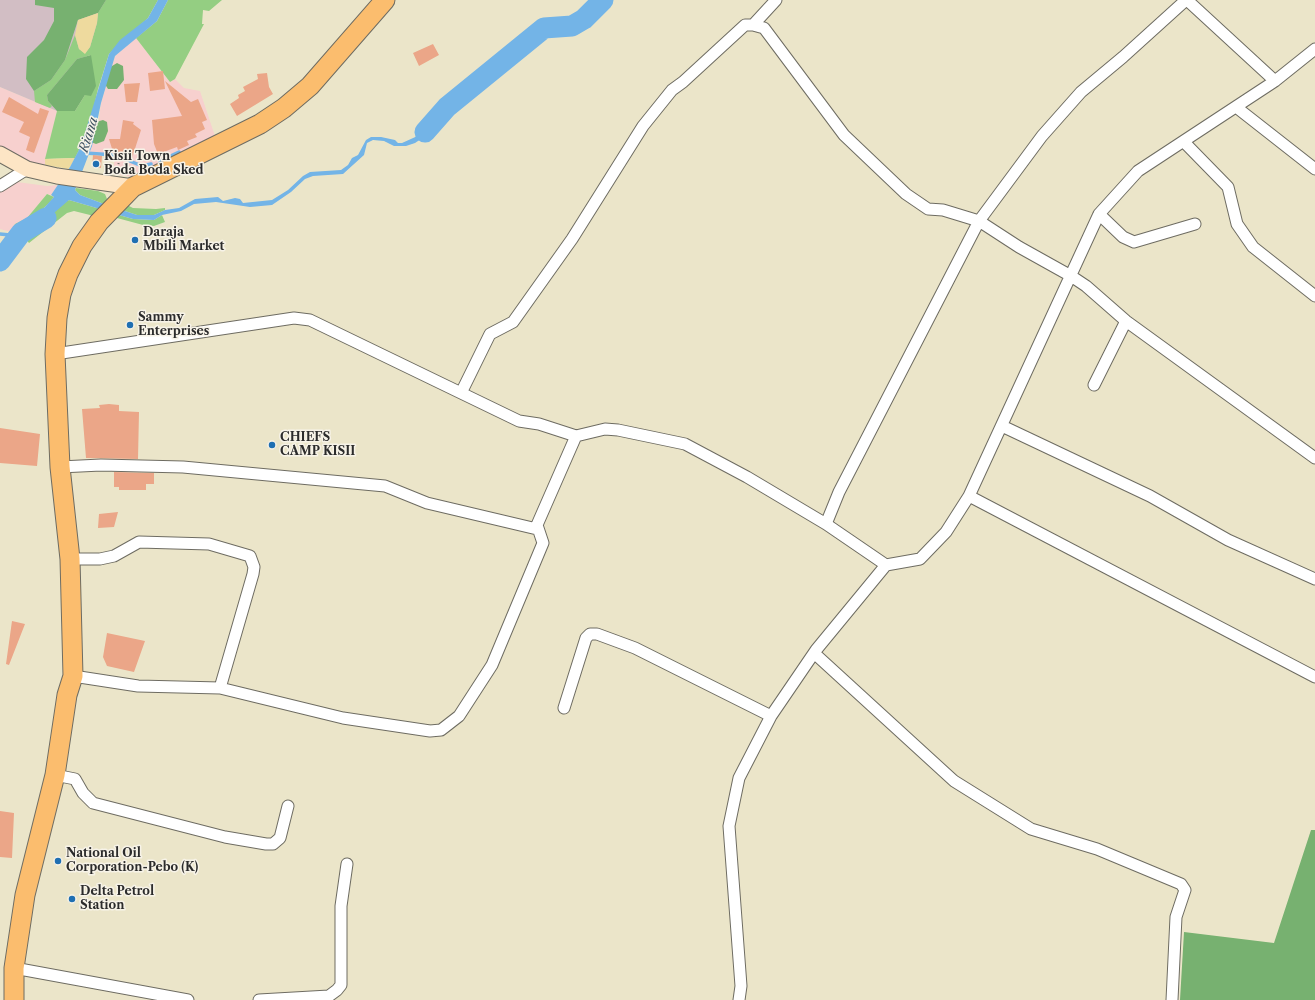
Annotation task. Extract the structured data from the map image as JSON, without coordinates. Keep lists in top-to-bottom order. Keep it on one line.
{"water":["Riana"],"places":["Kisii Town Boda Boda Sked","Daraja Mbili Market","Sammy Enterprises","CHIEFS CAMP KISII","National Oil Corporation-Pebo (K)","Delta Petrol Station"]}
